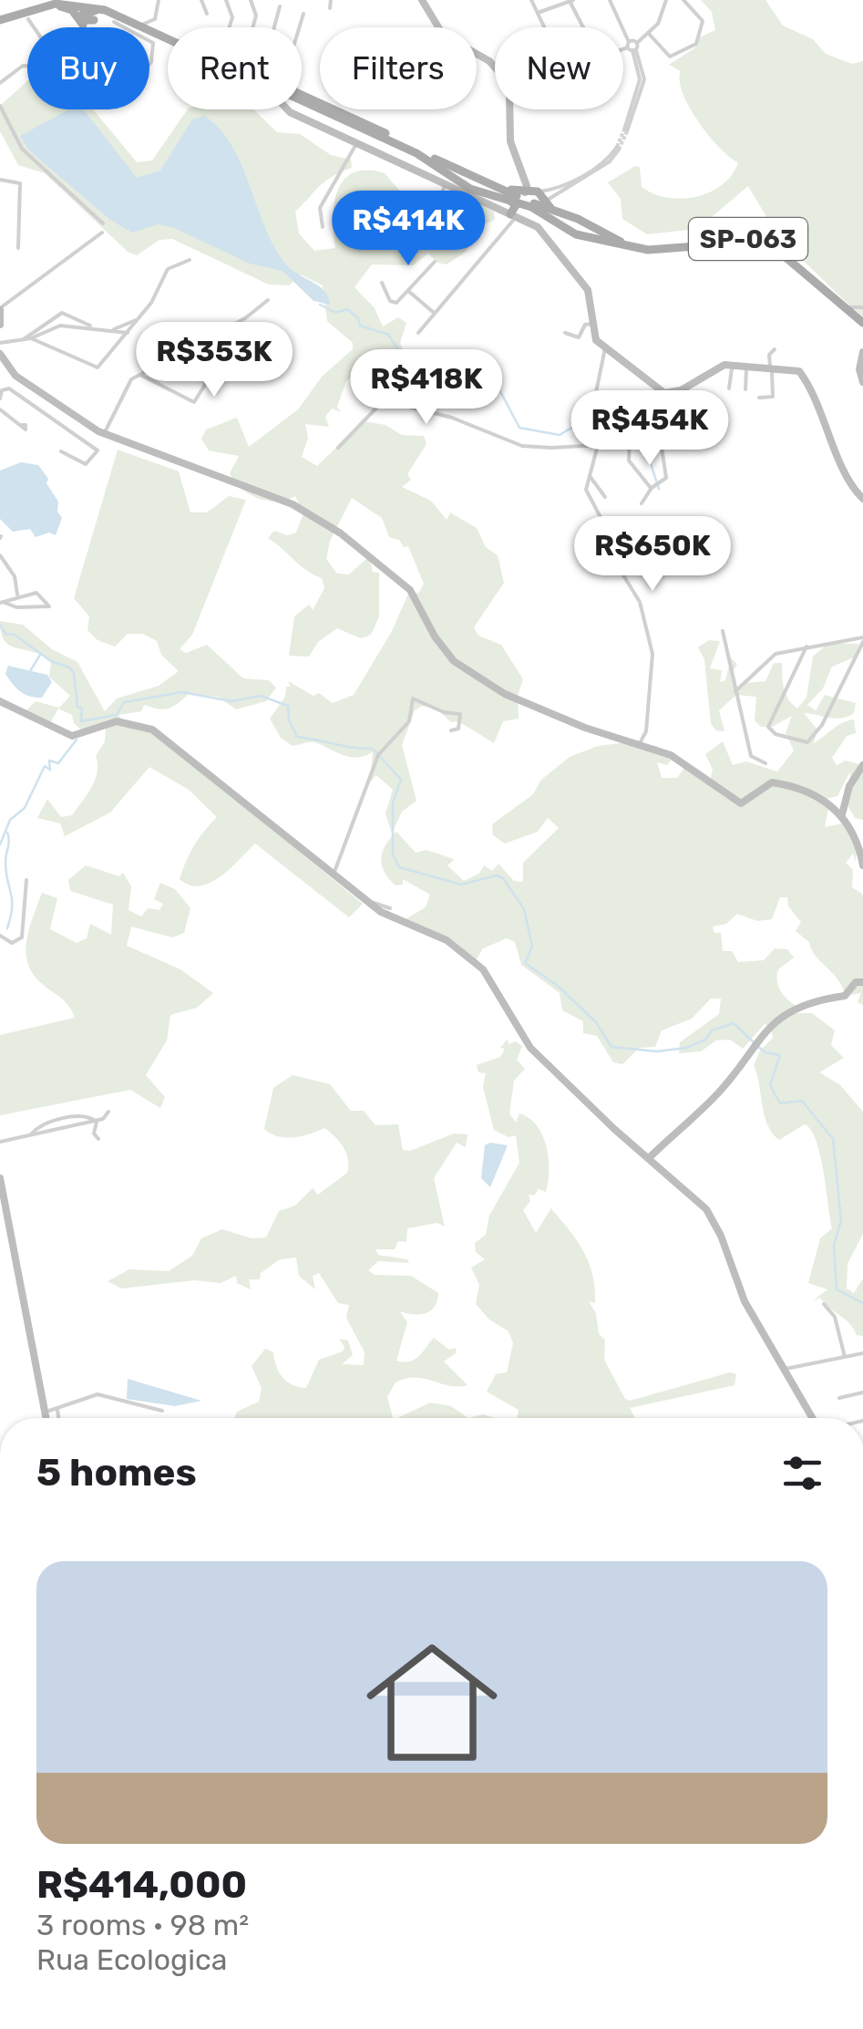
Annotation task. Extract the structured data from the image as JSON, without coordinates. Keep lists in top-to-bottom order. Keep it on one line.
{"streets":{"main road":["SP-063"]},"page":{"chip":["Buy","Rent","Filters","New"],"price":["R$414K","R$353K","R$418K","R$454K","R$650K"],"heading":"5 homes","list":[{"name":"R$414,000","note":"3 rooms · 98 m² · Rua Ecologica"}]}}
